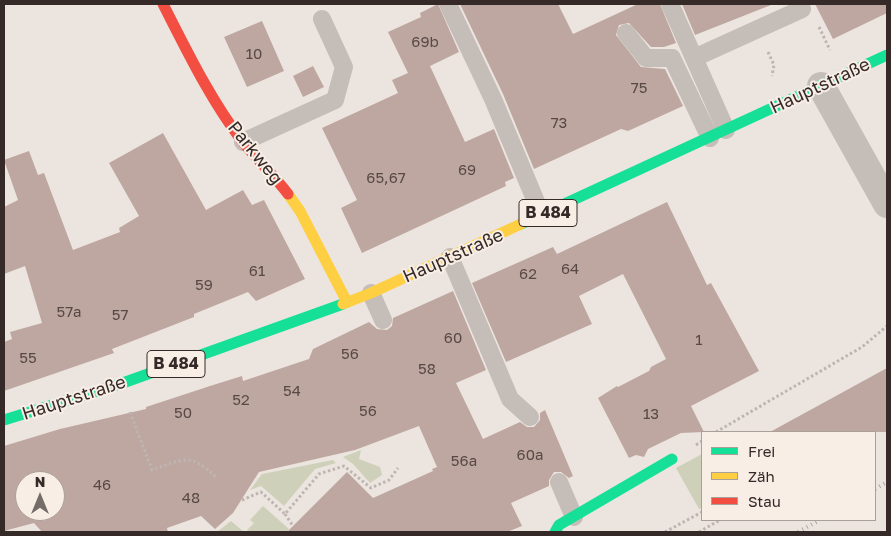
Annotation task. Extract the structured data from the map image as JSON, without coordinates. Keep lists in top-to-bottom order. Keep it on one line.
{"streets":{"main road":["Hauptstraße","Parkweg","B 484"]},"crossings":[["Hauptstraße","Parkweg"]],"house_numbers":["69b","10","75","73","69","65,67","64","61","62","59","57a","57","60","1","56","55","58","54","52","56","50","13","60a","56a","46","48"],"legend":["Frei","Zäh","Stau"],"north":"top"}
